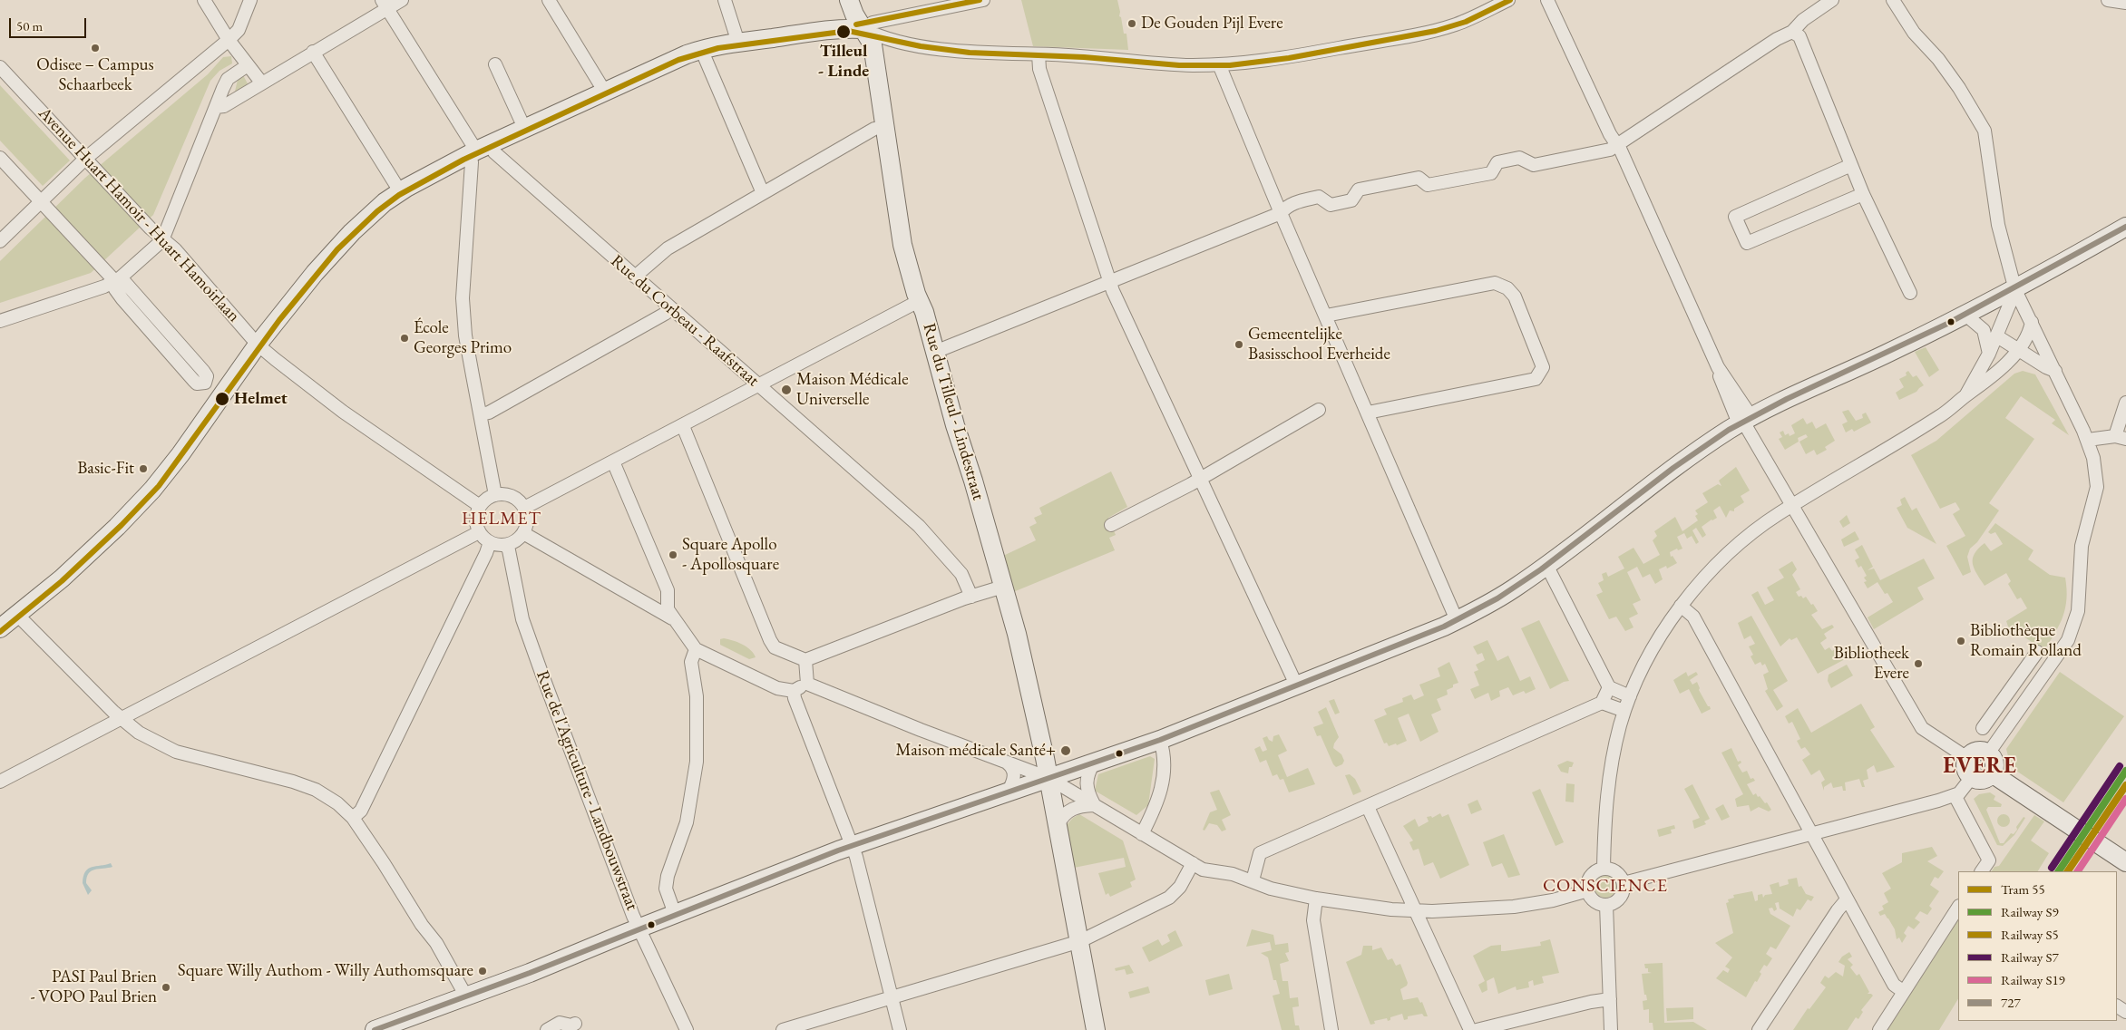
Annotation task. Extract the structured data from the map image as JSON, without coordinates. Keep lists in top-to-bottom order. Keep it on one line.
{"streets":{"street":["Avenue Huart Hamoir - Huart Hamoirlaan","Rue du Corbeau - Raafstraat","Rue du Tilleul - Lindestraat","Rue de l'Agriculture - Landbouwstraat"]},"crossings":[["Avenue Huart Hamoir - Huart Hamoirlaan","Rue de l'Agriculture - Landbouwstraat"]],"districts":["HELMET","EVERE","CONSCIENCE"],"places":["De Gouden Pijl Evere","Tilleul - Linde","Odisee – Campus Schaarbeek","École Georges Primo","Gemeentelijke Basisschool Everheide","Maison Médicale Universelle","Helmet","Basic-Fit","Square Apollo - Apollosquare","Bibliothèque Romain Rolland","Bibliotheek Evere","Maison médicale Santé+","Square Willy Authom - Willy Authomsquare","PASI Paul Brien - VOPO Paul Brien"],"lines":["tram line 55","transit line 727","rail line S7","rail line S9","rail line S5","rail line S19"],"legend":["Tram 55","Railway S9","Railway S5","Railway S7","Railway S19","727"],"scale_bar":"50 m"}
